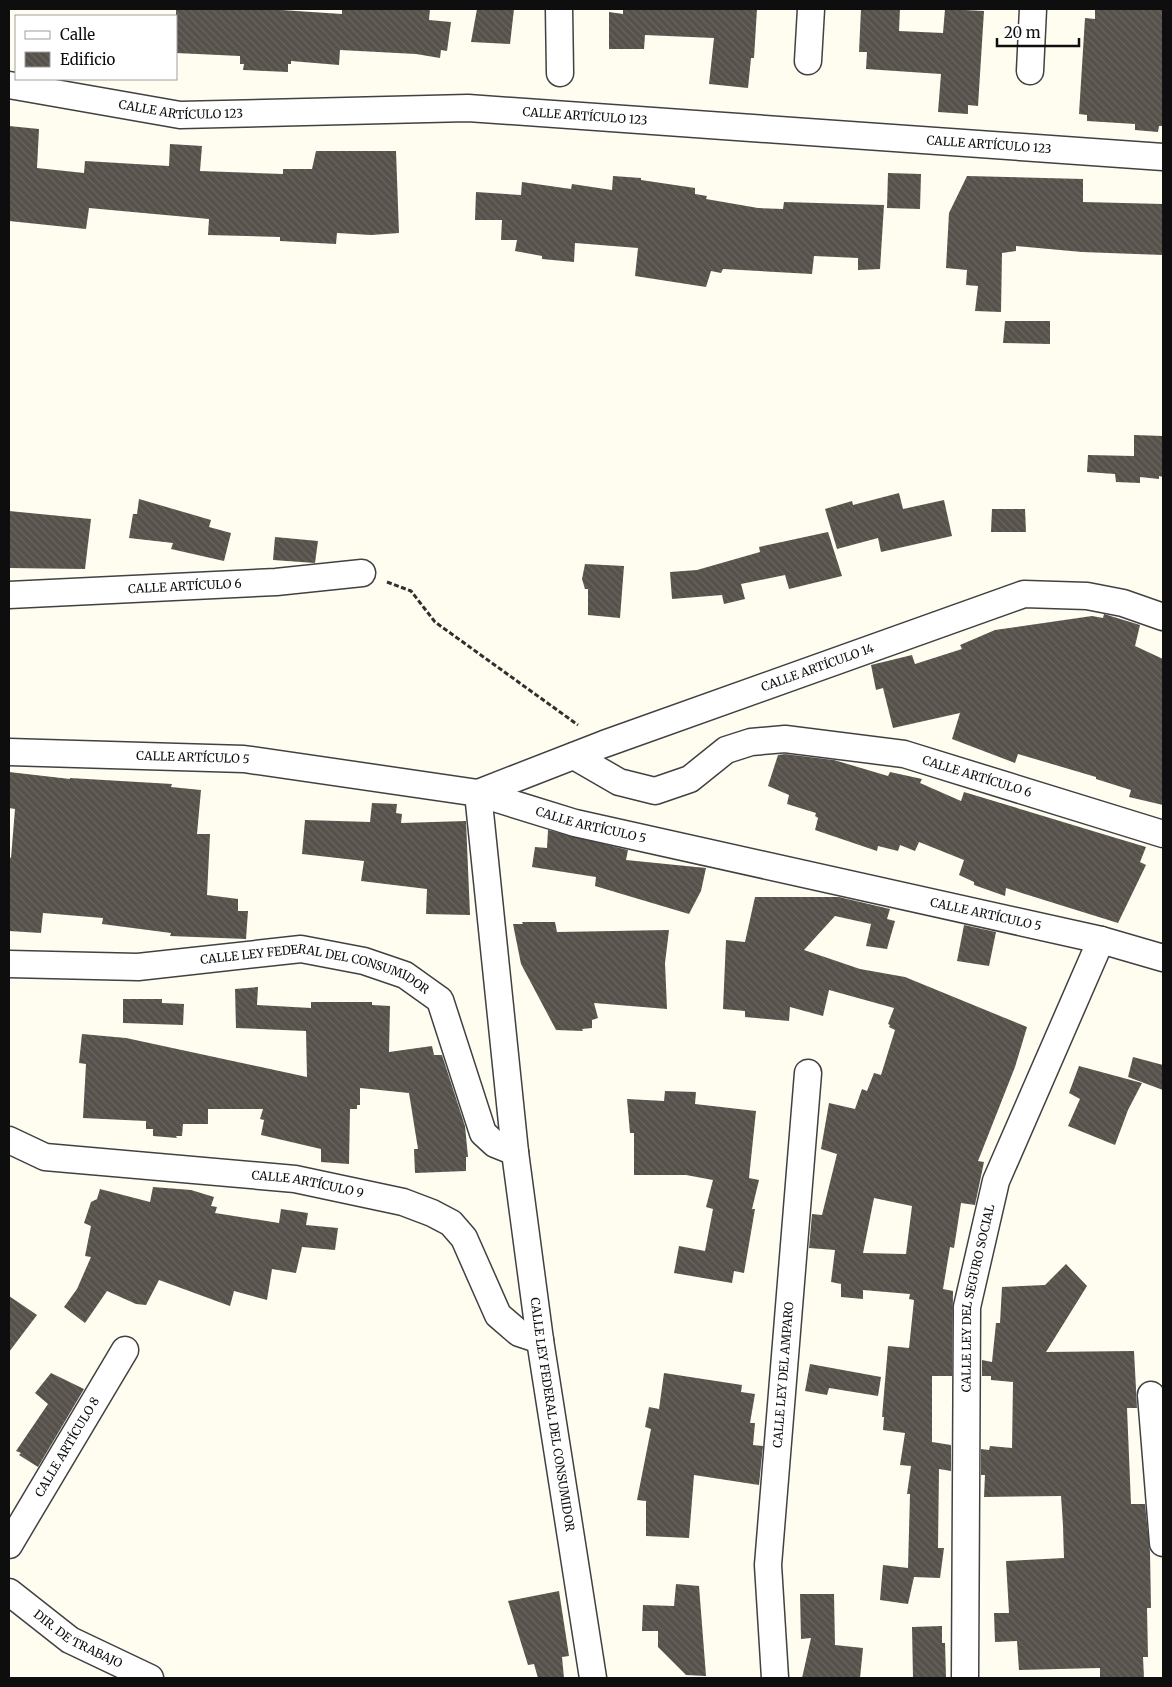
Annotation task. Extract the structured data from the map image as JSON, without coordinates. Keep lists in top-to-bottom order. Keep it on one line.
{"streets":{"street":["CALLE ARTÍCULO 123","CALLE ARTÍCULO 6","CALLE ARTÍCULO 14","CALLE ARTÍCULO 5","CALLE LEY FEDERAL DEL CONSUMIDOR","CALLE ARTÍCULO 9","CALLE LEY DEL SEGURO SOCIAL","CALLE LEY DEL AMPARO","CALLE ARTÍCULO 8","DIR. DE TRABAJO"]},"crossings":[["CALLE ARTÍCULO 6","CALLE ARTÍCULO 14"],["CALLE ARTÍCULO 14","CALLE ARTÍCULO 5"],["CALLE ARTÍCULO 14","CALLE LEY FEDERAL DEL CONSUMIDOR"],["CALLE ARTÍCULO 5","CALLE LEY FEDERAL DEL CONSUMIDOR"],["CALLE ARTÍCULO 5","CALLE LEY DEL SEGURO SOCIAL"],["CALLE LEY FEDERAL DEL CONSUMIDOR","CALLE ARTÍCULO 9"]],"legend":["Calle","Edificio"],"scale_bar":"20 m"}
